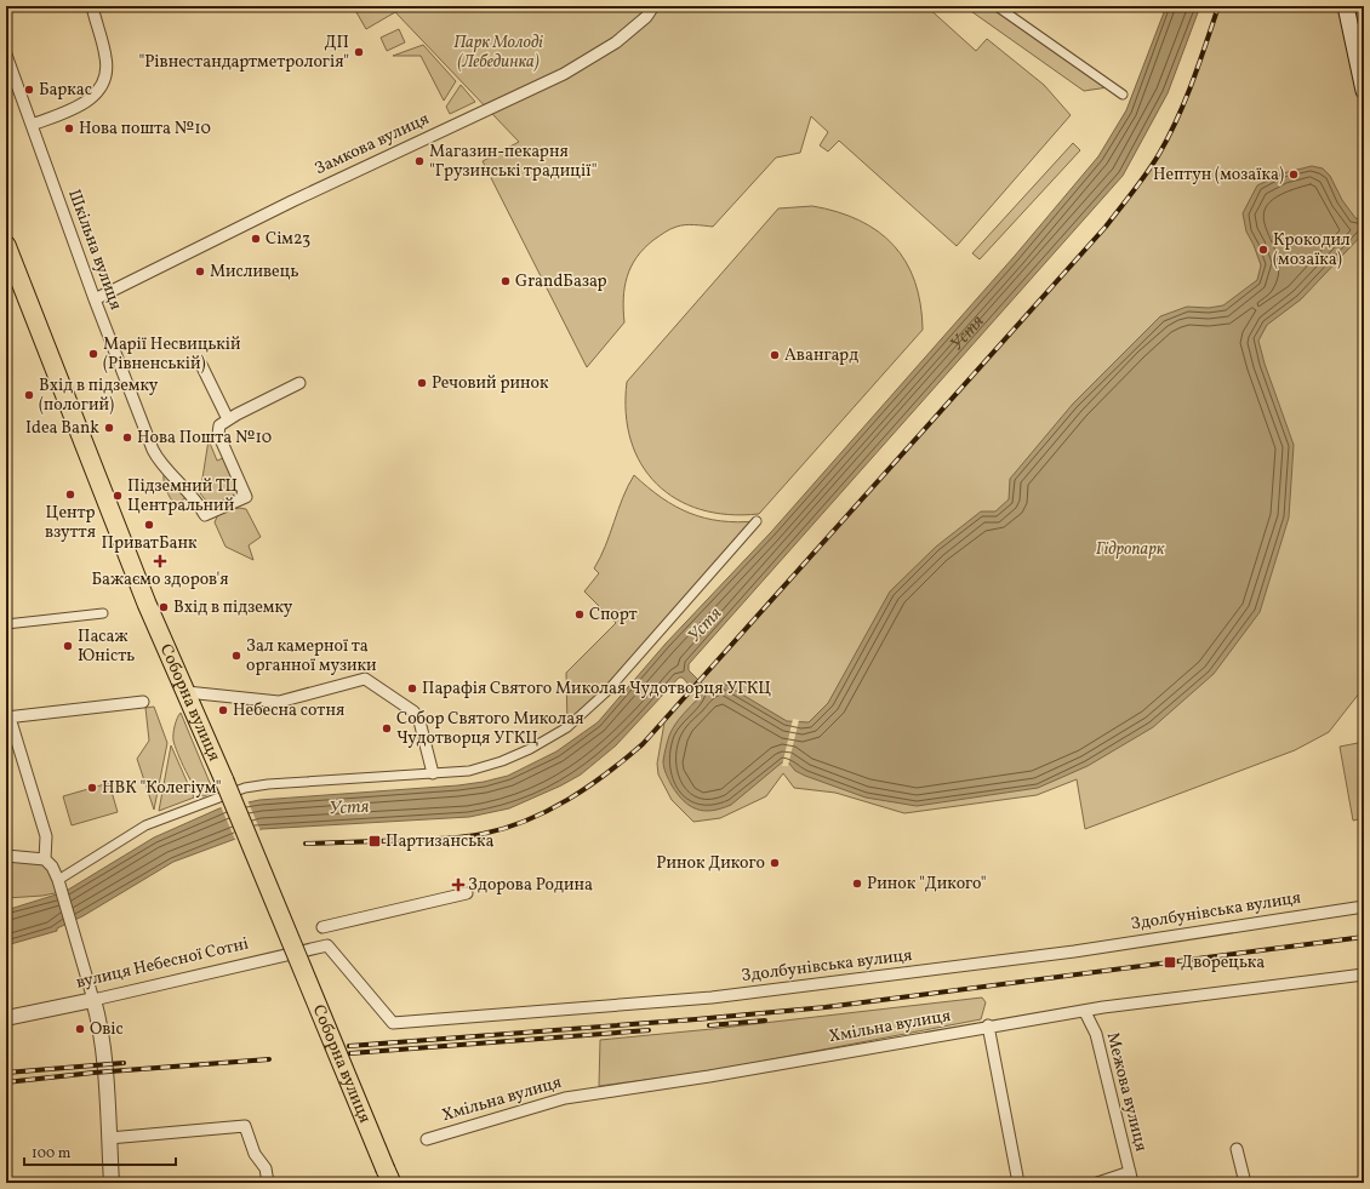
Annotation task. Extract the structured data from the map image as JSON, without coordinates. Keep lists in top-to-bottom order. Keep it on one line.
{"streets":{"main road":["Соборна вулиця"],"street":["Замкова вулиця","Шкільна вулиця","Здолбунівська вулиця","вулиця Небесної Сотні","Хмільна вулиця","Межова вулиця"]},"crossings":[["Замкова вулиця","Шкільна вулиця"],["Здолбунівська вулиця","вулиця Небесної Сотні"],["Хмільна вулиця","Межова вулиця"]],"water":["Устя"],"parks":["Парк Молоді (Лебединка)","Гідропарк"],"places":{"other":["ДП \"Рівнестандартметрологія\"","Баркас","Нова пошта №10","Магазин-пекарня \"Грузинські традиції\"","Нептун (мозаїка)","Сім23","Крокодил (мозаїка)","Мисливець","GrandБазар","Марії Несвицькій (Рівненській)","Авангард","Речовий ринок","Вхід в підземку (пологий)","Idea Bank","Нова Пошта №10","Центр взуття","Підземний ТЦ Центральний","ПриватБанк","Вхід в підземку","Спорт","Пасаж Юність","Зал камерної та органної музики","Парафія Святого Миколая Чудотворця УГКЦ","Небесна сотня","Собор Святого Миколая Чудотворця УГКЦ","НВК \"Колегіум\"","Ринок Дикого","Ринок \"Дикого\"","Овіс"],"health":["Бажаємо здоров'я","Здорова Родина"],"transit":["Партизанська","Дворецька"]},"scale_bar":"100 m"}
